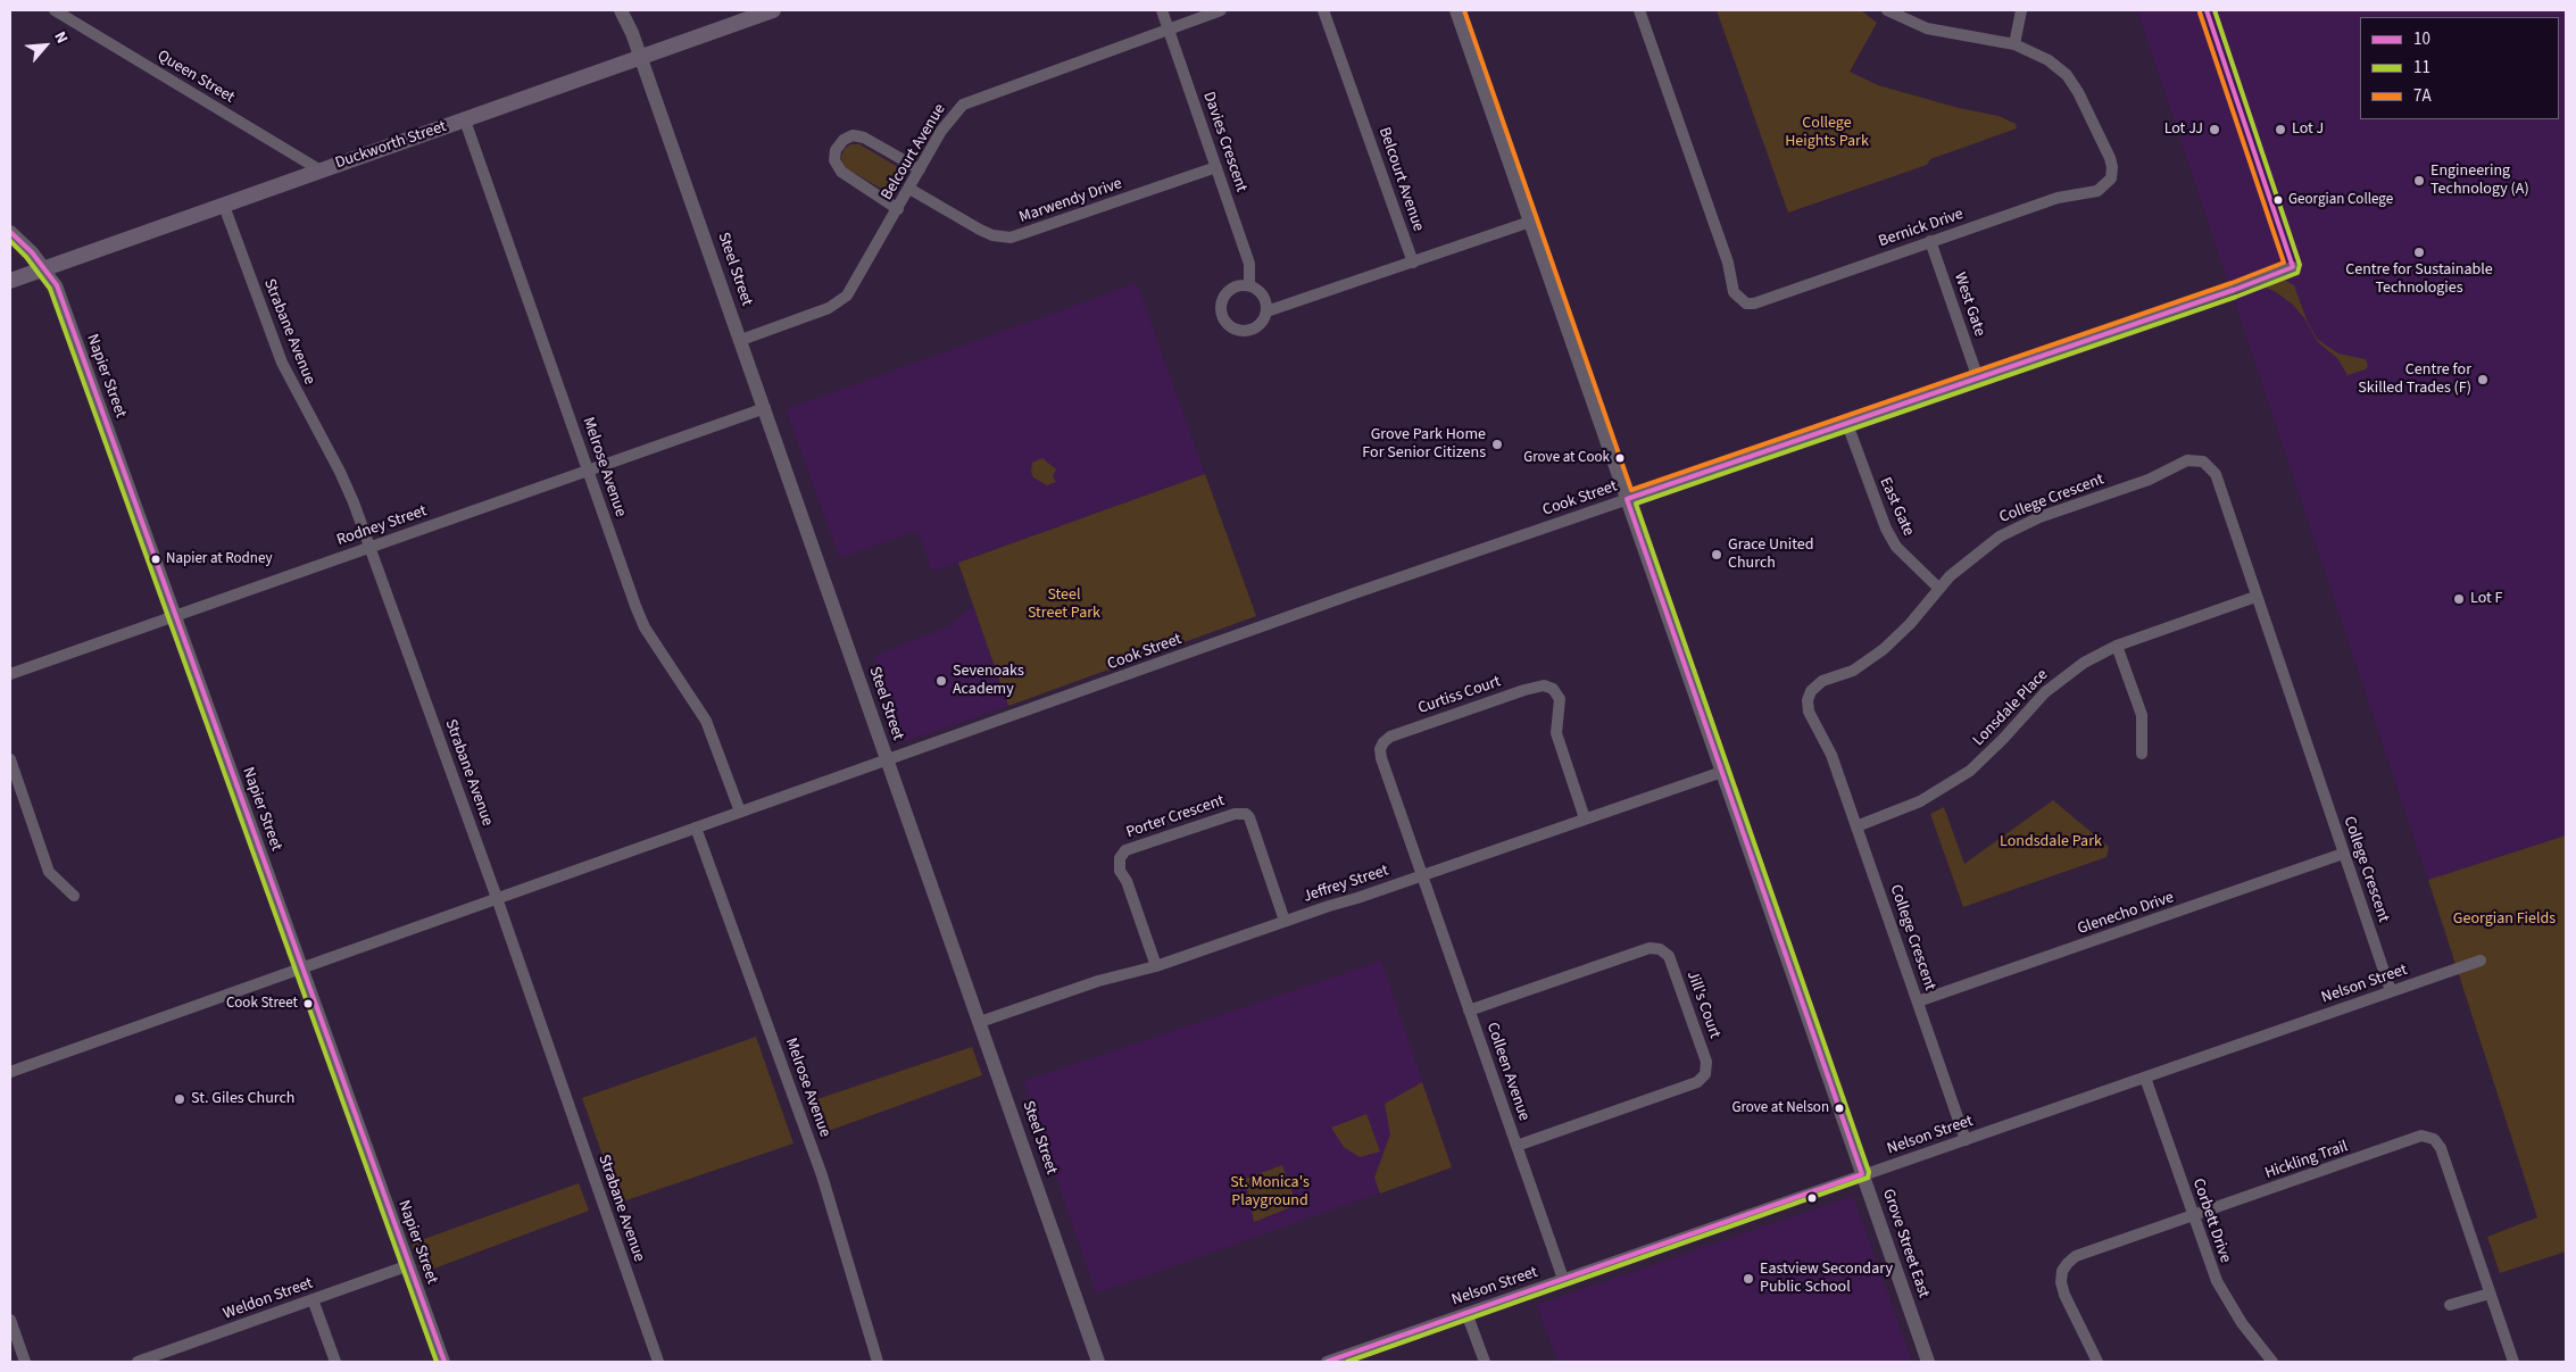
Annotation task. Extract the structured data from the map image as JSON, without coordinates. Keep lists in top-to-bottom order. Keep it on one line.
{"streets":{"main road":["Duckworth Street"],"street":["Queen Street","Davies Crescent","Belcourt Avenue","Marwendy Drive","Bernick Drive","Steel Street","West Gate","Strabane Avenue","Napier Street","Melrose Avenue","Cook Street","College Crescent","East Gate","Rodney Street","Curtiss Court","Lonsdale Place","Porter Crescent","Jeffrey Street","Glenecho Drive","Nelson Street","Jill's Court","Colleen Avenue","Hickling Trail","Corbett Drive","Grove Street East","Weldon Street"]},"crossings":[["Queen Street","Duckworth Street"],["Davies Crescent","Belcourt Avenue"],["Davies Crescent","Marwendy Drive"],["Duckworth Street","Steel Street"],["Duckworth Street","Strabane Avenue"],["Duckworth Street","Napier Street"],["Duckworth Street","Melrose Avenue"],["Belcourt Avenue","Marwendy Drive"],["Belcourt Avenue","Steel Street"],["Bernick Drive","West Gate"],["Steel Street","Cook Street"],["Steel Street","Rodney Street"],["Steel Street","Jeffrey Street"],["West Gate","Cook Street"],["Strabane Avenue","Cook Street"],["Strabane Avenue","Rodney Street"],["Napier Street","Cook Street"],["Napier Street","Rodney Street"],["Napier Street","Weldon Street"],["Melrose Avenue","Cook Street"],["Melrose Avenue","Rodney Street"],["Cook Street","East Gate"],["Cook Street","Grove Street East"],["College Crescent","East Gate"],["College Crescent","Lonsdale Place"],["College Crescent","Glenecho Drive"],["College Crescent","Nelson Street"],["Curtiss Court","Jeffrey Street"],["Curtiss Court","Colleen Avenue"],["Porter Crescent","Jeffrey Street"],["Jeffrey Street","Colleen Avenue"],["Jeffrey Street","Grove Street East"],["Nelson Street","Colleen Avenue"],["Nelson Street","Corbett Drive"],["Nelson Street","Grove Street East"],["Jill's Court","Colleen Avenue"],["Hickling Trail","Corbett Drive"]],"parks":["College Heights Park","Steel Street Park","Londsdale Park","Georgian Fields","St. Monica's Playground"],"places":["Lot JJ","Lot J","Engineering Technology (A)","Georgian College","Centre for Sustainable Technologies","Centre for Skilled Trades (F)","Grove Park Home For Senior Citizens","Grove at Cook","Grace United Church","Napier at Rodney","Lot F","Sevenoaks Academy","Cook Street","St. Giles Church","Grove at Nelson","Eastview Secondary Public School"],"lines":["transit line 10","transit line 11","transit line 7A"],"legend":["10","11","7A"],"north":"top right"}
